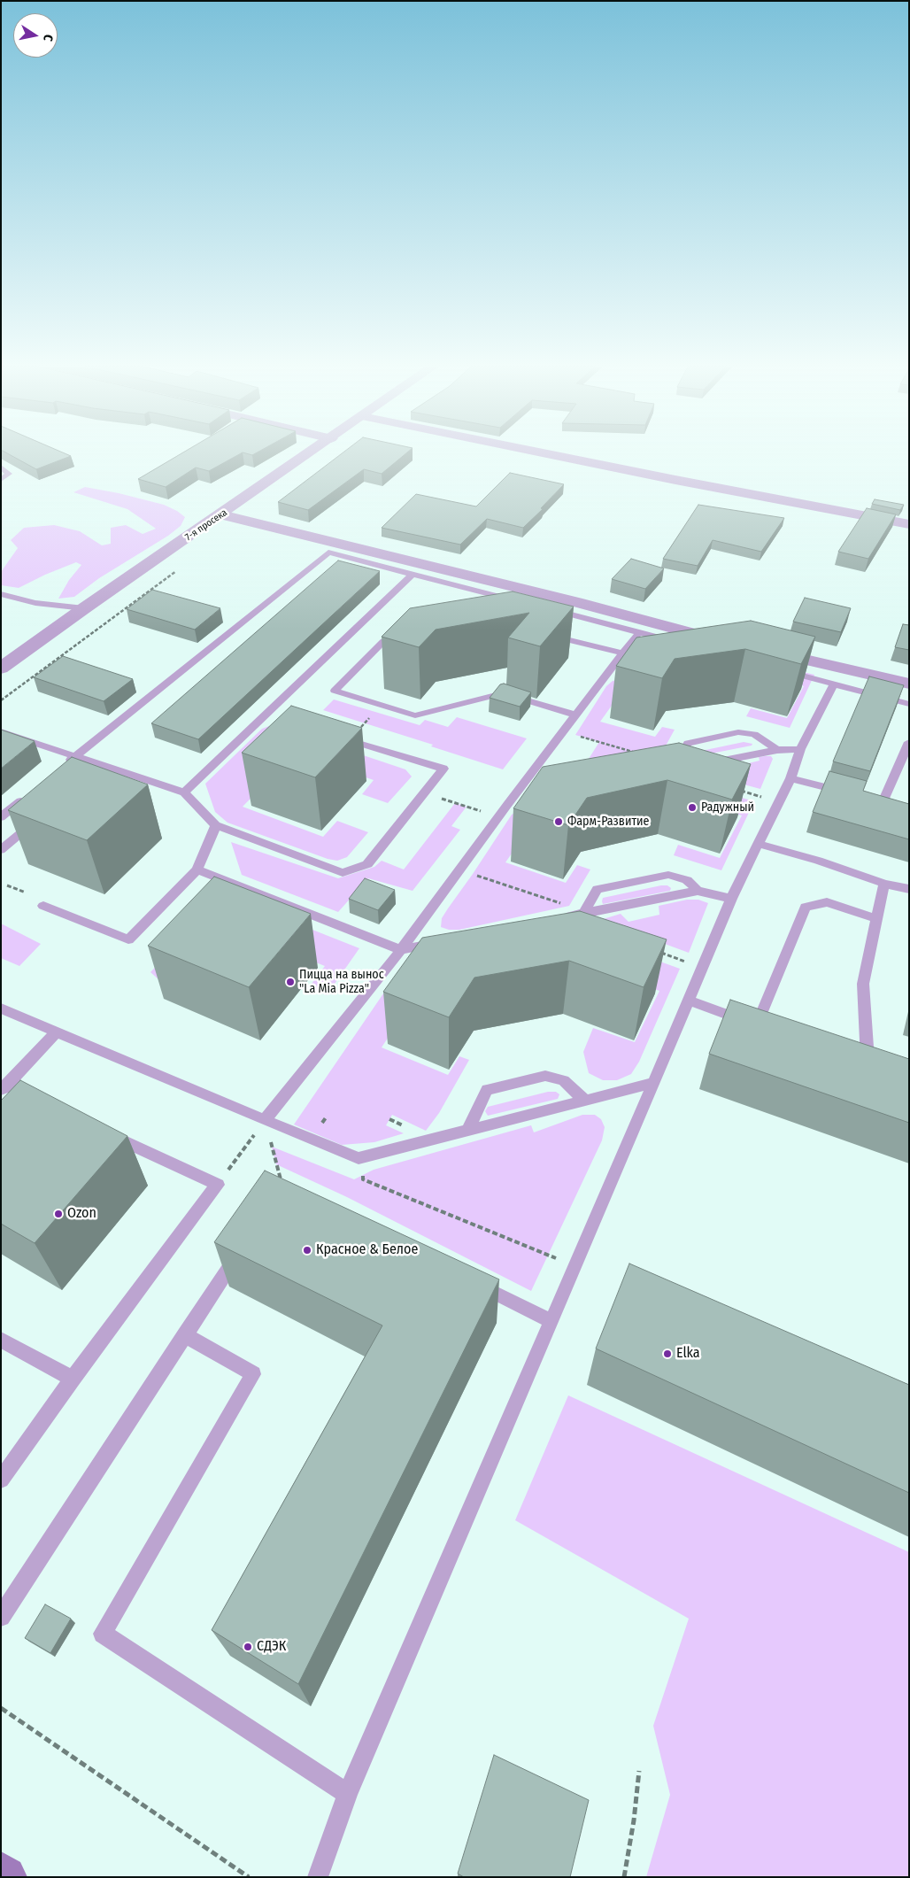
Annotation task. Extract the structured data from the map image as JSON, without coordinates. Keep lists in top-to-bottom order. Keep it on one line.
{"streets":{"street":["7-я просека"]},"places":["Радужный","Фарм-Развитие","Пицца на вынос \"La Mia Pizza\"","Ozon","Красное & Белое","Elka","СДЭК"],"north":"right"}
